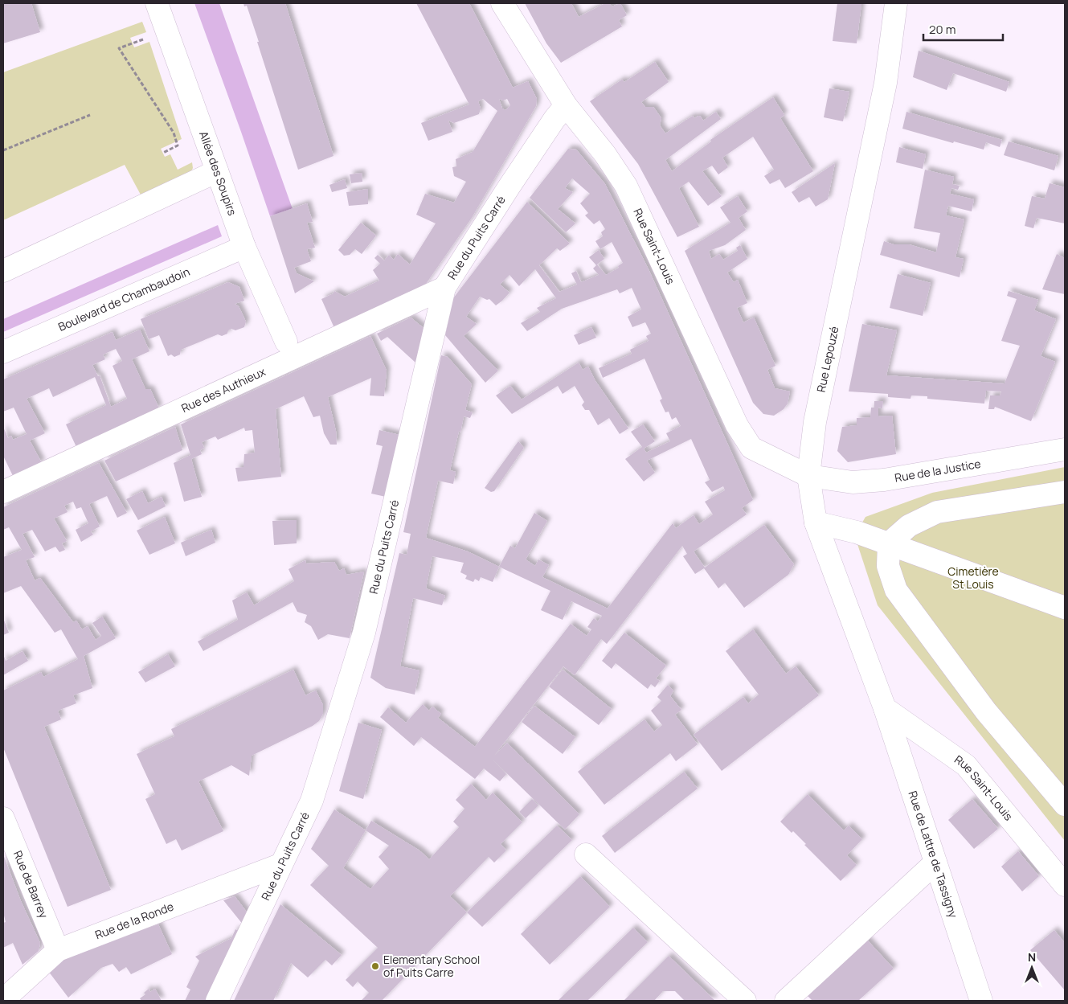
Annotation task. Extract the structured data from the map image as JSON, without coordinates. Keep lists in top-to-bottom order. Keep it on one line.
{"streets":{"street":["Allée des Soupirs","Rue du Puits Carré","Rue Saint-Louis","Boulevard de Chambaudoin","Rue Lepouzé","Rue des Authieux","Rue de la Justice","Rue de Lattre de Tassigny","Rue de Barrey","Rue de la Ronde"]},"crossings":[["Allée des Soupirs","Boulevard de Chambaudoin"],["Rue du Puits Carré","Rue Saint-Louis"],["Rue du Puits Carré","Rue des Authieux"],["Rue du Puits Carré","Rue de la Ronde"],["Rue Saint-Louis","Rue Lepouzé"],["Rue Saint-Louis","Rue de la Justice"],["Rue Saint-Louis","Rue de Lattre de Tassigny"],["Rue Lepouzé","Rue de la Justice"],["Rue Lepouzé","Rue de Lattre de Tassigny"],["Rue de Barrey","Rue de la Ronde"]],"parks":["Cimetière St Louis"],"places":["Elementary School of Puits Carre"],"scale_bar":"20 m","north":"top"}
